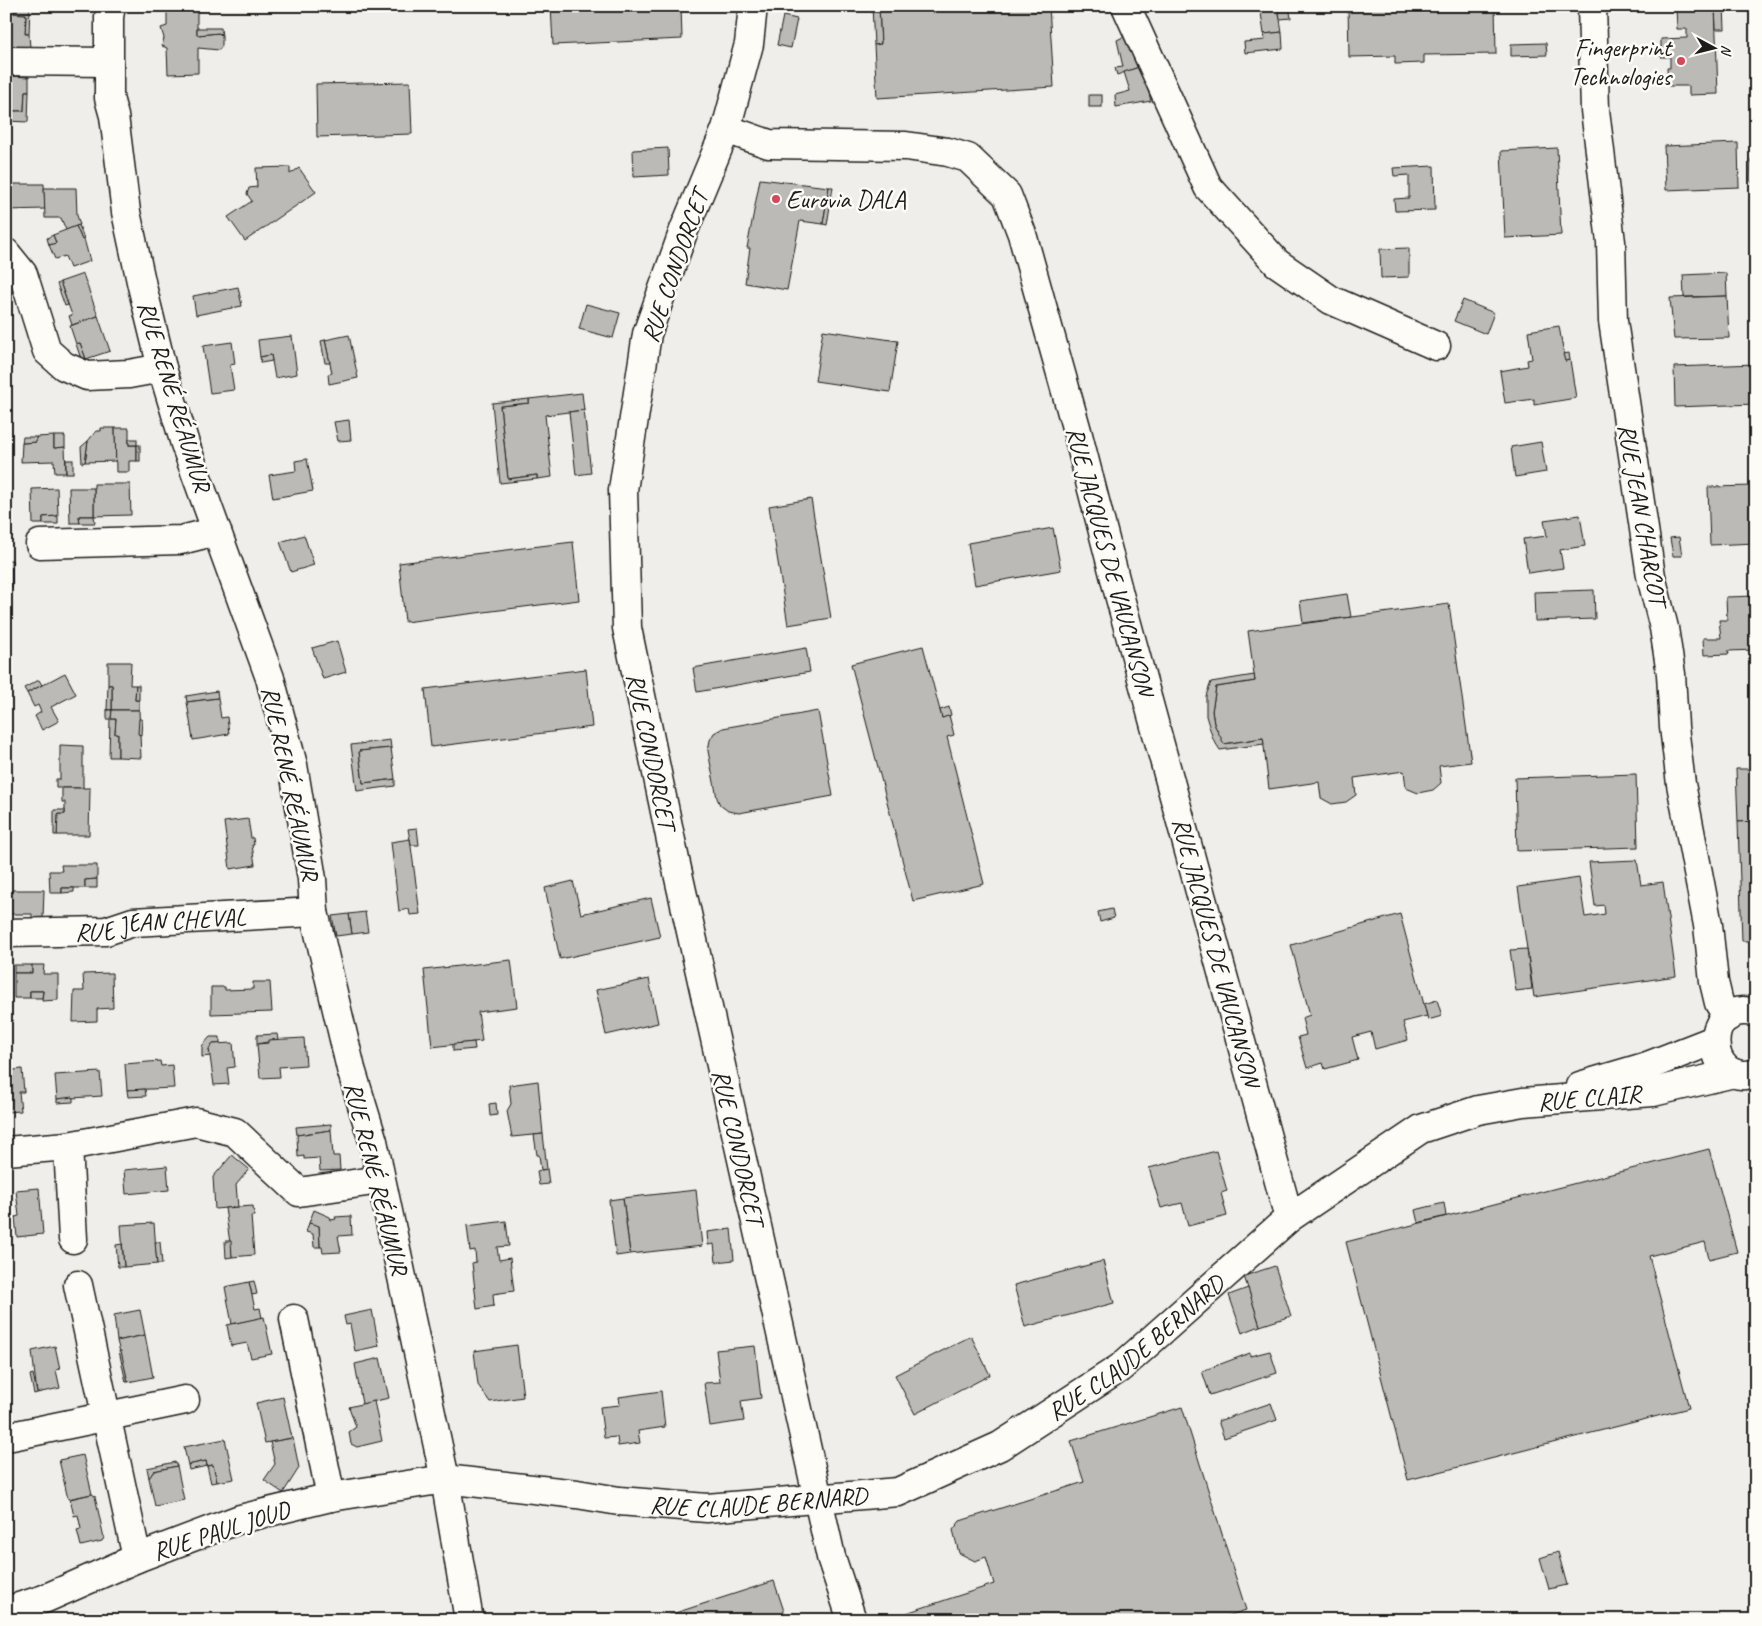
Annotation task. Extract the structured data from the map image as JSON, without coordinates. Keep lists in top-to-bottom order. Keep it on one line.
{"streets":{"street":["RUE CONDORCET","RUE RENÉ RÉAUMUR","RUE JEAN CHARCOT","RUE JACQUES DE VAUCANSON","RUE JEAN CHEVAL","RUE CLAIR","RUE CLAUDE BERNARD","RUE PAUL JOUD"]},"crossings":[["RUE CONDORCET","RUE JACQUES DE VAUCANSON"],["RUE CONDORCET","RUE CLAUDE BERNARD"],["RUE RENÉ RÉAUMUR","RUE JEAN CHEVAL"],["RUE RENÉ RÉAUMUR","RUE CLAUDE BERNARD"],["RUE RENÉ RÉAUMUR","RUE PAUL JOUD"],["RUE JACQUES DE VAUCANSON","RUE CLAUDE BERNARD"],["RUE CLAIR","RUE CLAUDE BERNARD"],["RUE CLAUDE BERNARD","RUE PAUL JOUD"]],"places":["Fingerprint Technologies","Eurovia DALA"],"north":"right"}
